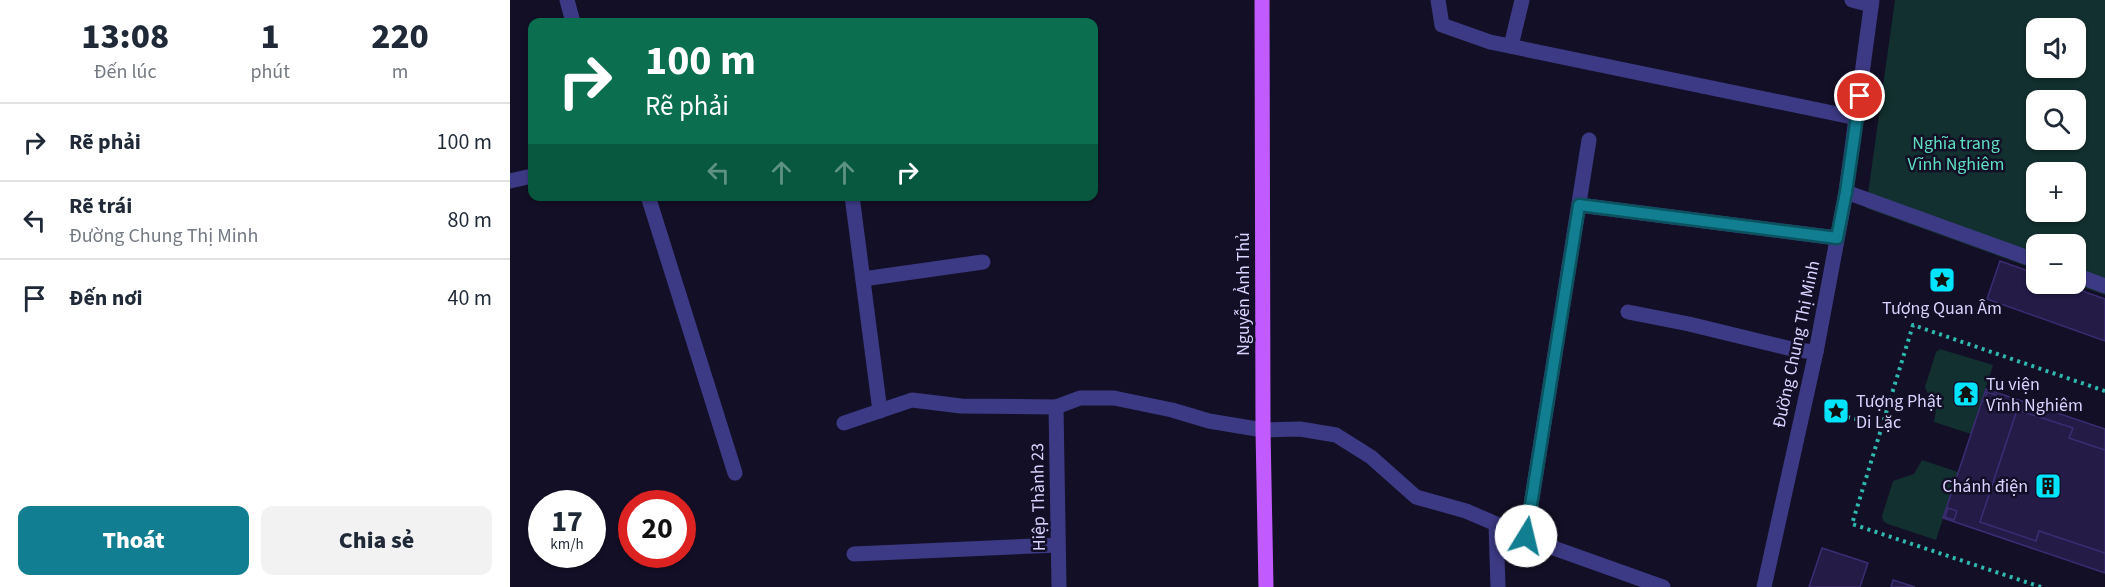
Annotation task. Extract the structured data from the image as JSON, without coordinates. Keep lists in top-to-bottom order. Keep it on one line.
{"streets":{"main road":["Nguyễn Ảnh Thủ"],"street":["Đường Chung Thị Minh","Hiệp Thành 23"]},"parks":["Nghĩa trang Vĩnh Nghiêm"],"places":{"place":["Tượng Quan Âm","Tượng Phật Di Lặc"],"temple":["Tu viện Vĩnh Nghiêm"],"building":["Chánh điện"]},"page":{"eta":["13:08","Đến lúc","1","phút","220","m"],"map_buttons":["+","−"],"turn":["100 m","Rẽ phải"],"list":[{"name":"Rẽ phải","value":"100 m"},{"name":"Rẽ trái","note":"Đường Chung Thị Minh","value":"80 m"},{"name":"Đến nơi","value":"40 m"}],"speed":"17 km/h","limit":"20","buttons":["Thoát","Chia sẻ"]}}
